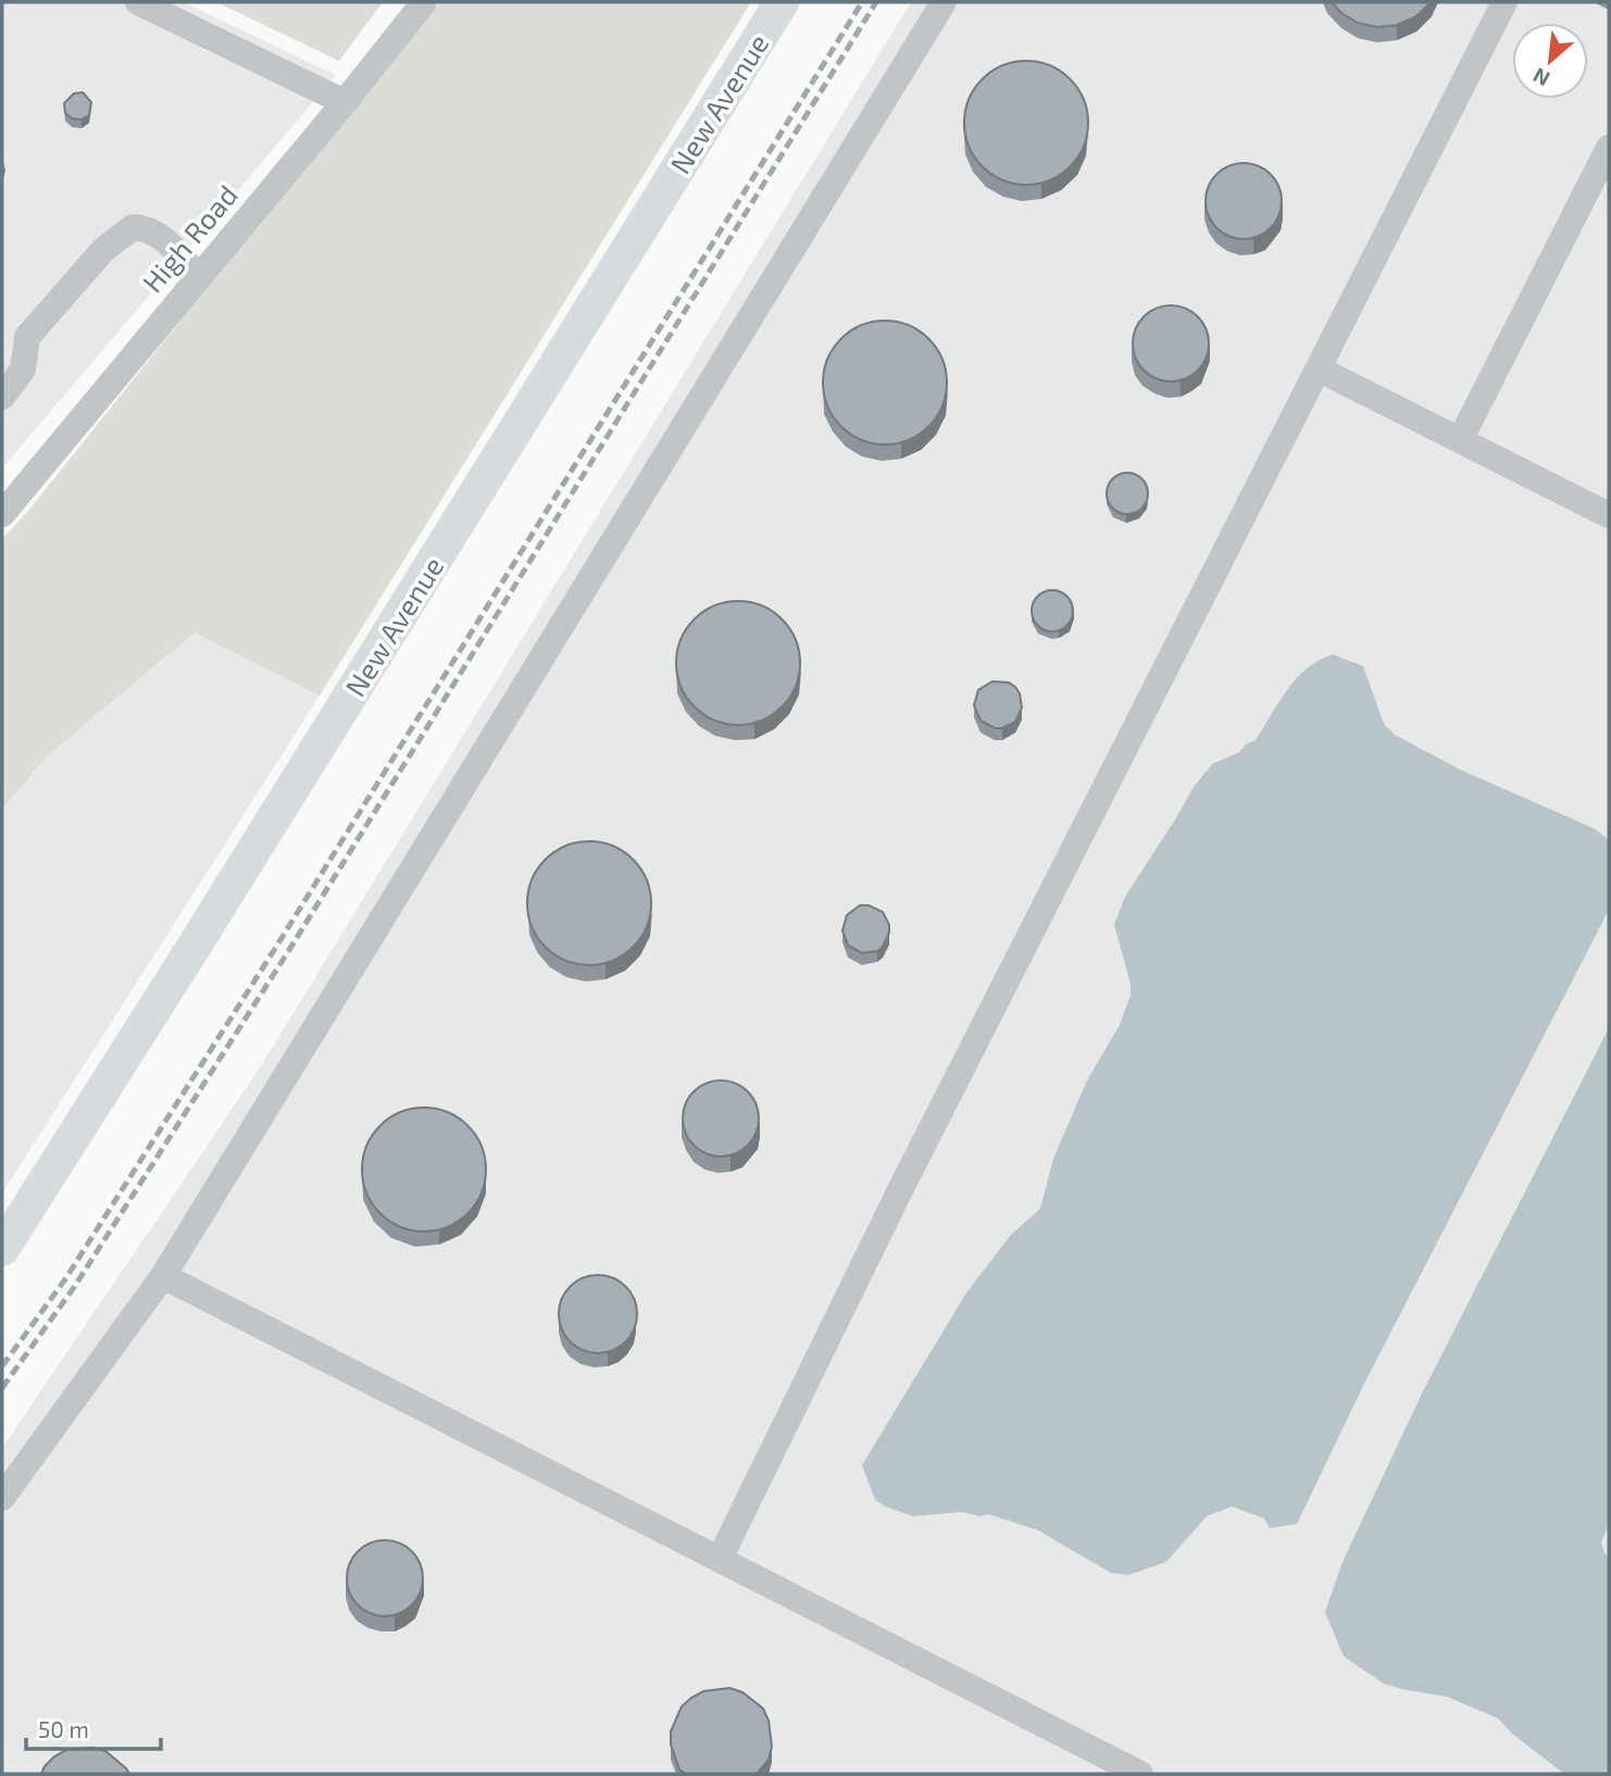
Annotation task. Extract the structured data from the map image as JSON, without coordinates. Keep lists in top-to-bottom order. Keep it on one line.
{"streets":{"main road":["New Avenue"],"street":["High Road"]},"scale_bar":"50 m","north":"bottom left"}
